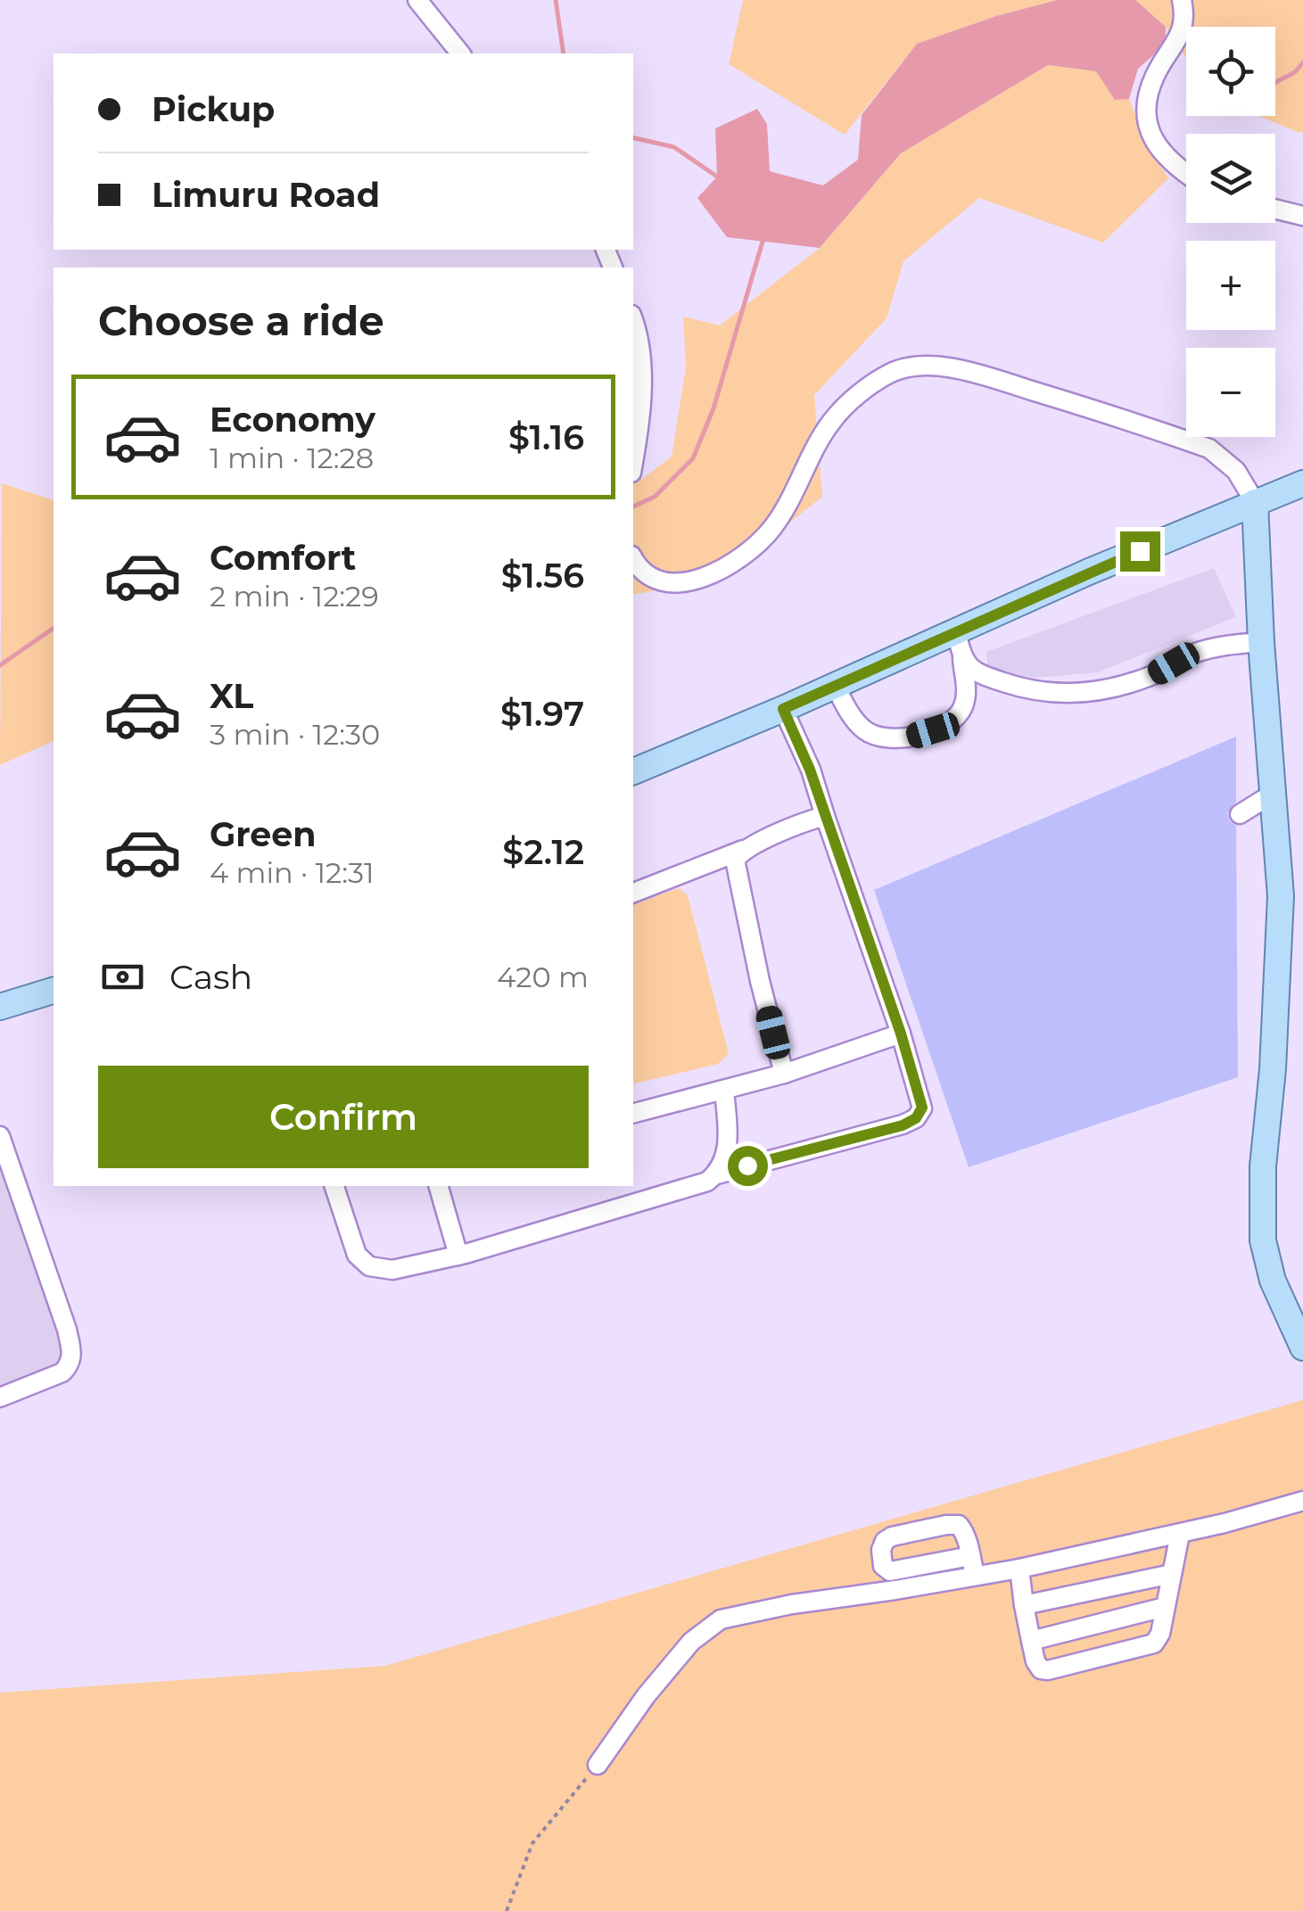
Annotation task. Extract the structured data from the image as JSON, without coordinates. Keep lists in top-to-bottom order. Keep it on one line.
{"page":{"map_buttons":["+","−"],"banner":["Pickup","Limuru Road"],"heading":"Choose a ride","list":[{"name":"Economy","note":"1 min · 12:28","value":"$1.16"},{"name":"Comfort","note":"2 min · 12:29","value":"$1.56"},{"name":"XL","note":"3 min · 12:30","value":"$1.97"},{"name":"Green","note":"4 min · 12:31","value":"$2.12"}],"pay":["Cash","420 m"],"buttons":"Confirm"}}
